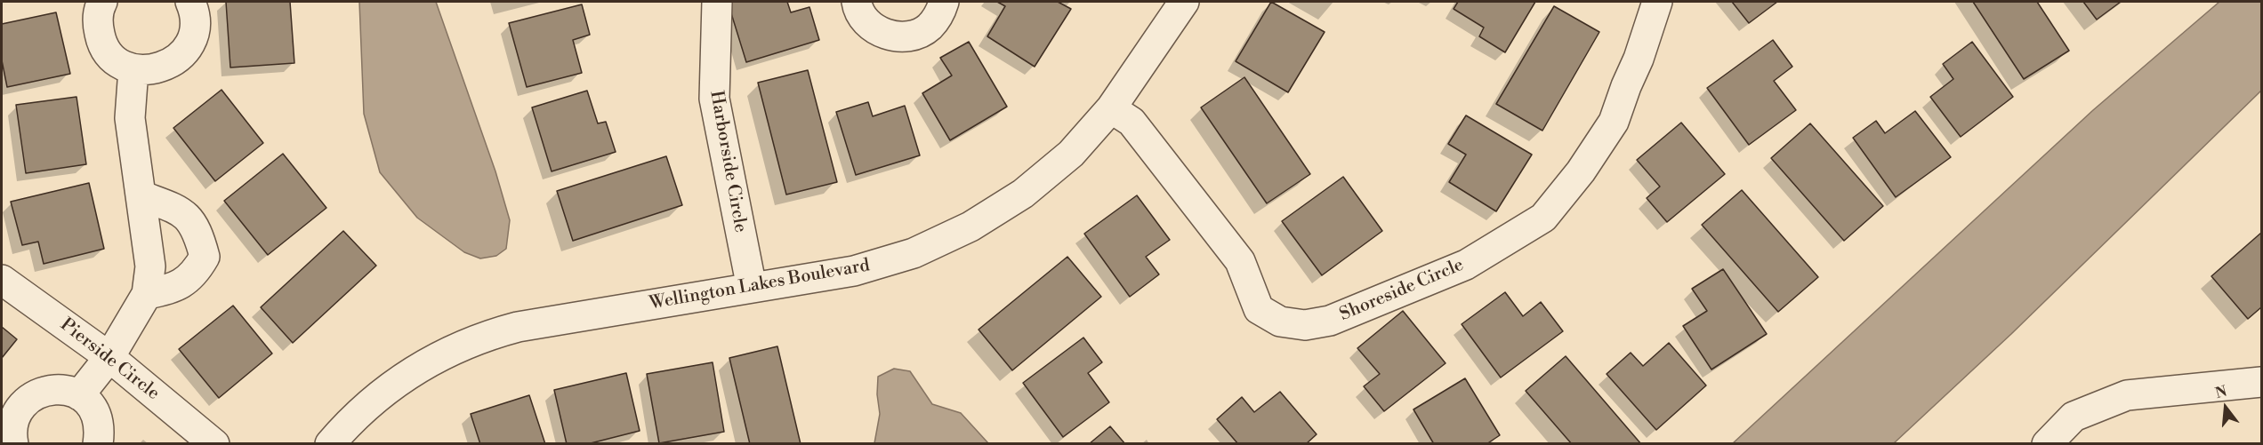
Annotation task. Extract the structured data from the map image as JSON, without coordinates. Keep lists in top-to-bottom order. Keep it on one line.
{"streets":{"street":["Harborside Circle","Wellington Lakes Boulevard","Shoreside Circle","Pierside Circle"]},"crossings":[["Harborside Circle","Wellington Lakes Boulevard"],["Wellington Lakes Boulevard","Shoreside Circle"]],"north":"top"}
